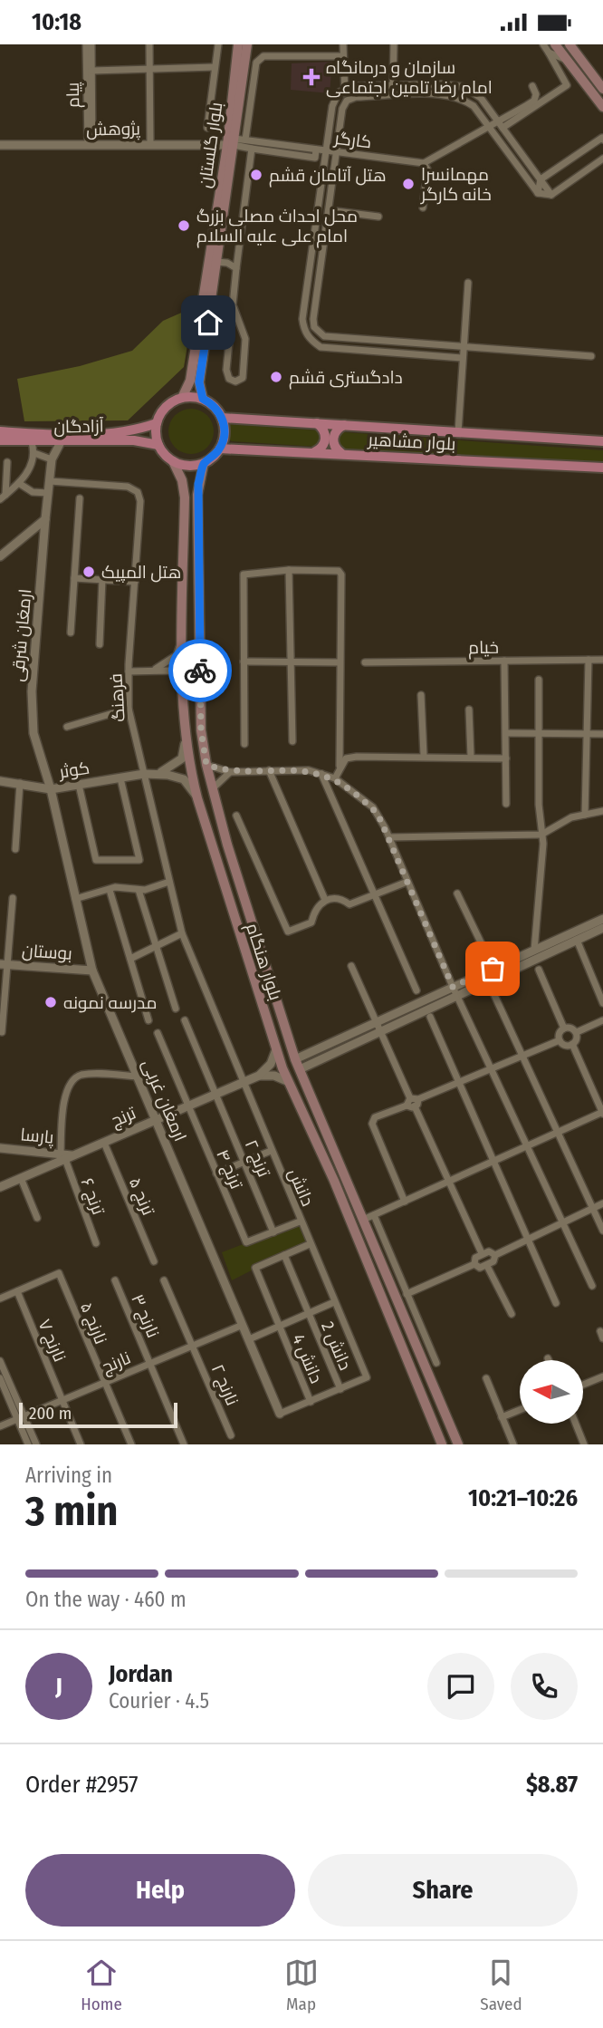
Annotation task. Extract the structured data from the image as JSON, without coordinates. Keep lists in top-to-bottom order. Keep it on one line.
{"streets":{"main road":["بلوار گلستان","آزادگان","بلوار مشاهیر","بلوار هنگام"],"street":["پیام","پژوهش","کارگر","ارمغان شرقی","خیام","فرهنگ","کوثر","بوستان","ارمغان غربی","ترنج","پارسا","ترنج ۲","ترنج ۴","دانش","ترنج ۶","ترنج ۵","نارنج ۳","نارنج ۵","نارنج ۷","دانش 2","دانش 4","نارنج","نارنج ۲"]},"crossings":[["پیام","پژوهش"],["پژوهش","کارگر"],["پژوهش","بلوار گلستان"],["کارگر","بلوار گلستان"],["بلوار گلستان","آزادگان"],["بلوار گلستان","بلوار مشاهیر"],["بلوار گلستان","بلوار هنگام"],["آزادگان","بلوار مشاهیر"],["آزادگان","بلوار هنگام"],["بلوار مشاهیر","بلوار هنگام"],["ارمغان شرقی","فرهنگ"],["ارمغان شرقی","کوثر"],["ارمغان شرقی","ارمغان غربی"],["فرهنگ","کوثر"],["فرهنگ","ترنج"],["فرهنگ","دانش"],["کوثر","بلوار هنگام"],["کوثر","ارمغان غربی"],["بوستان","ارمغان غربی"],["ارمغان غربی","ترنج"],["ارمغان غربی","نارنج"],["ترنج","پارسا"],["ترنج","ترنج ۲"],["ترنج","ترنج ۴"],["ترنج","دانش"],["ترنج","ترنج ۶"],["ترنج","ترنج ۵"],["پارسا","ترنج ۶"],["ترنج ۲","ترنج ۴"],["دانش","دانش 2"],["نارنج ۳","نارنج"],["نارنج ۵","نارنج ۷"],["نارنج ۵","نارنج"],["نارنج ۷","نارنج"],["دانش 2","دانش 4"],["نارنج","نارنج ۲"]],"places":{"health":["سازمان و درمانگاه امام رضا تامین اجتماعی"],"other":["هتل آتامان قشم","مهمانسرا خانه کارگر","محل احداث مصلی بزرگ امام علی علیه السلام","دادگستری قشم","هتل المپیک","مدرسه نمونه"]},"scale_bar":"200 m","north":"left","page":{"status":"10:18","scale":"200 m","heading":["3 min","Arriving in","10:21–10:26"],"panel":["Jordan","Courier · 4.5","Order #2957","$8.87"],"bar":"On the way · 460 m","round":"J","buttons":["Help","Share"],"tabs":["Home","Map","Saved"]}}
